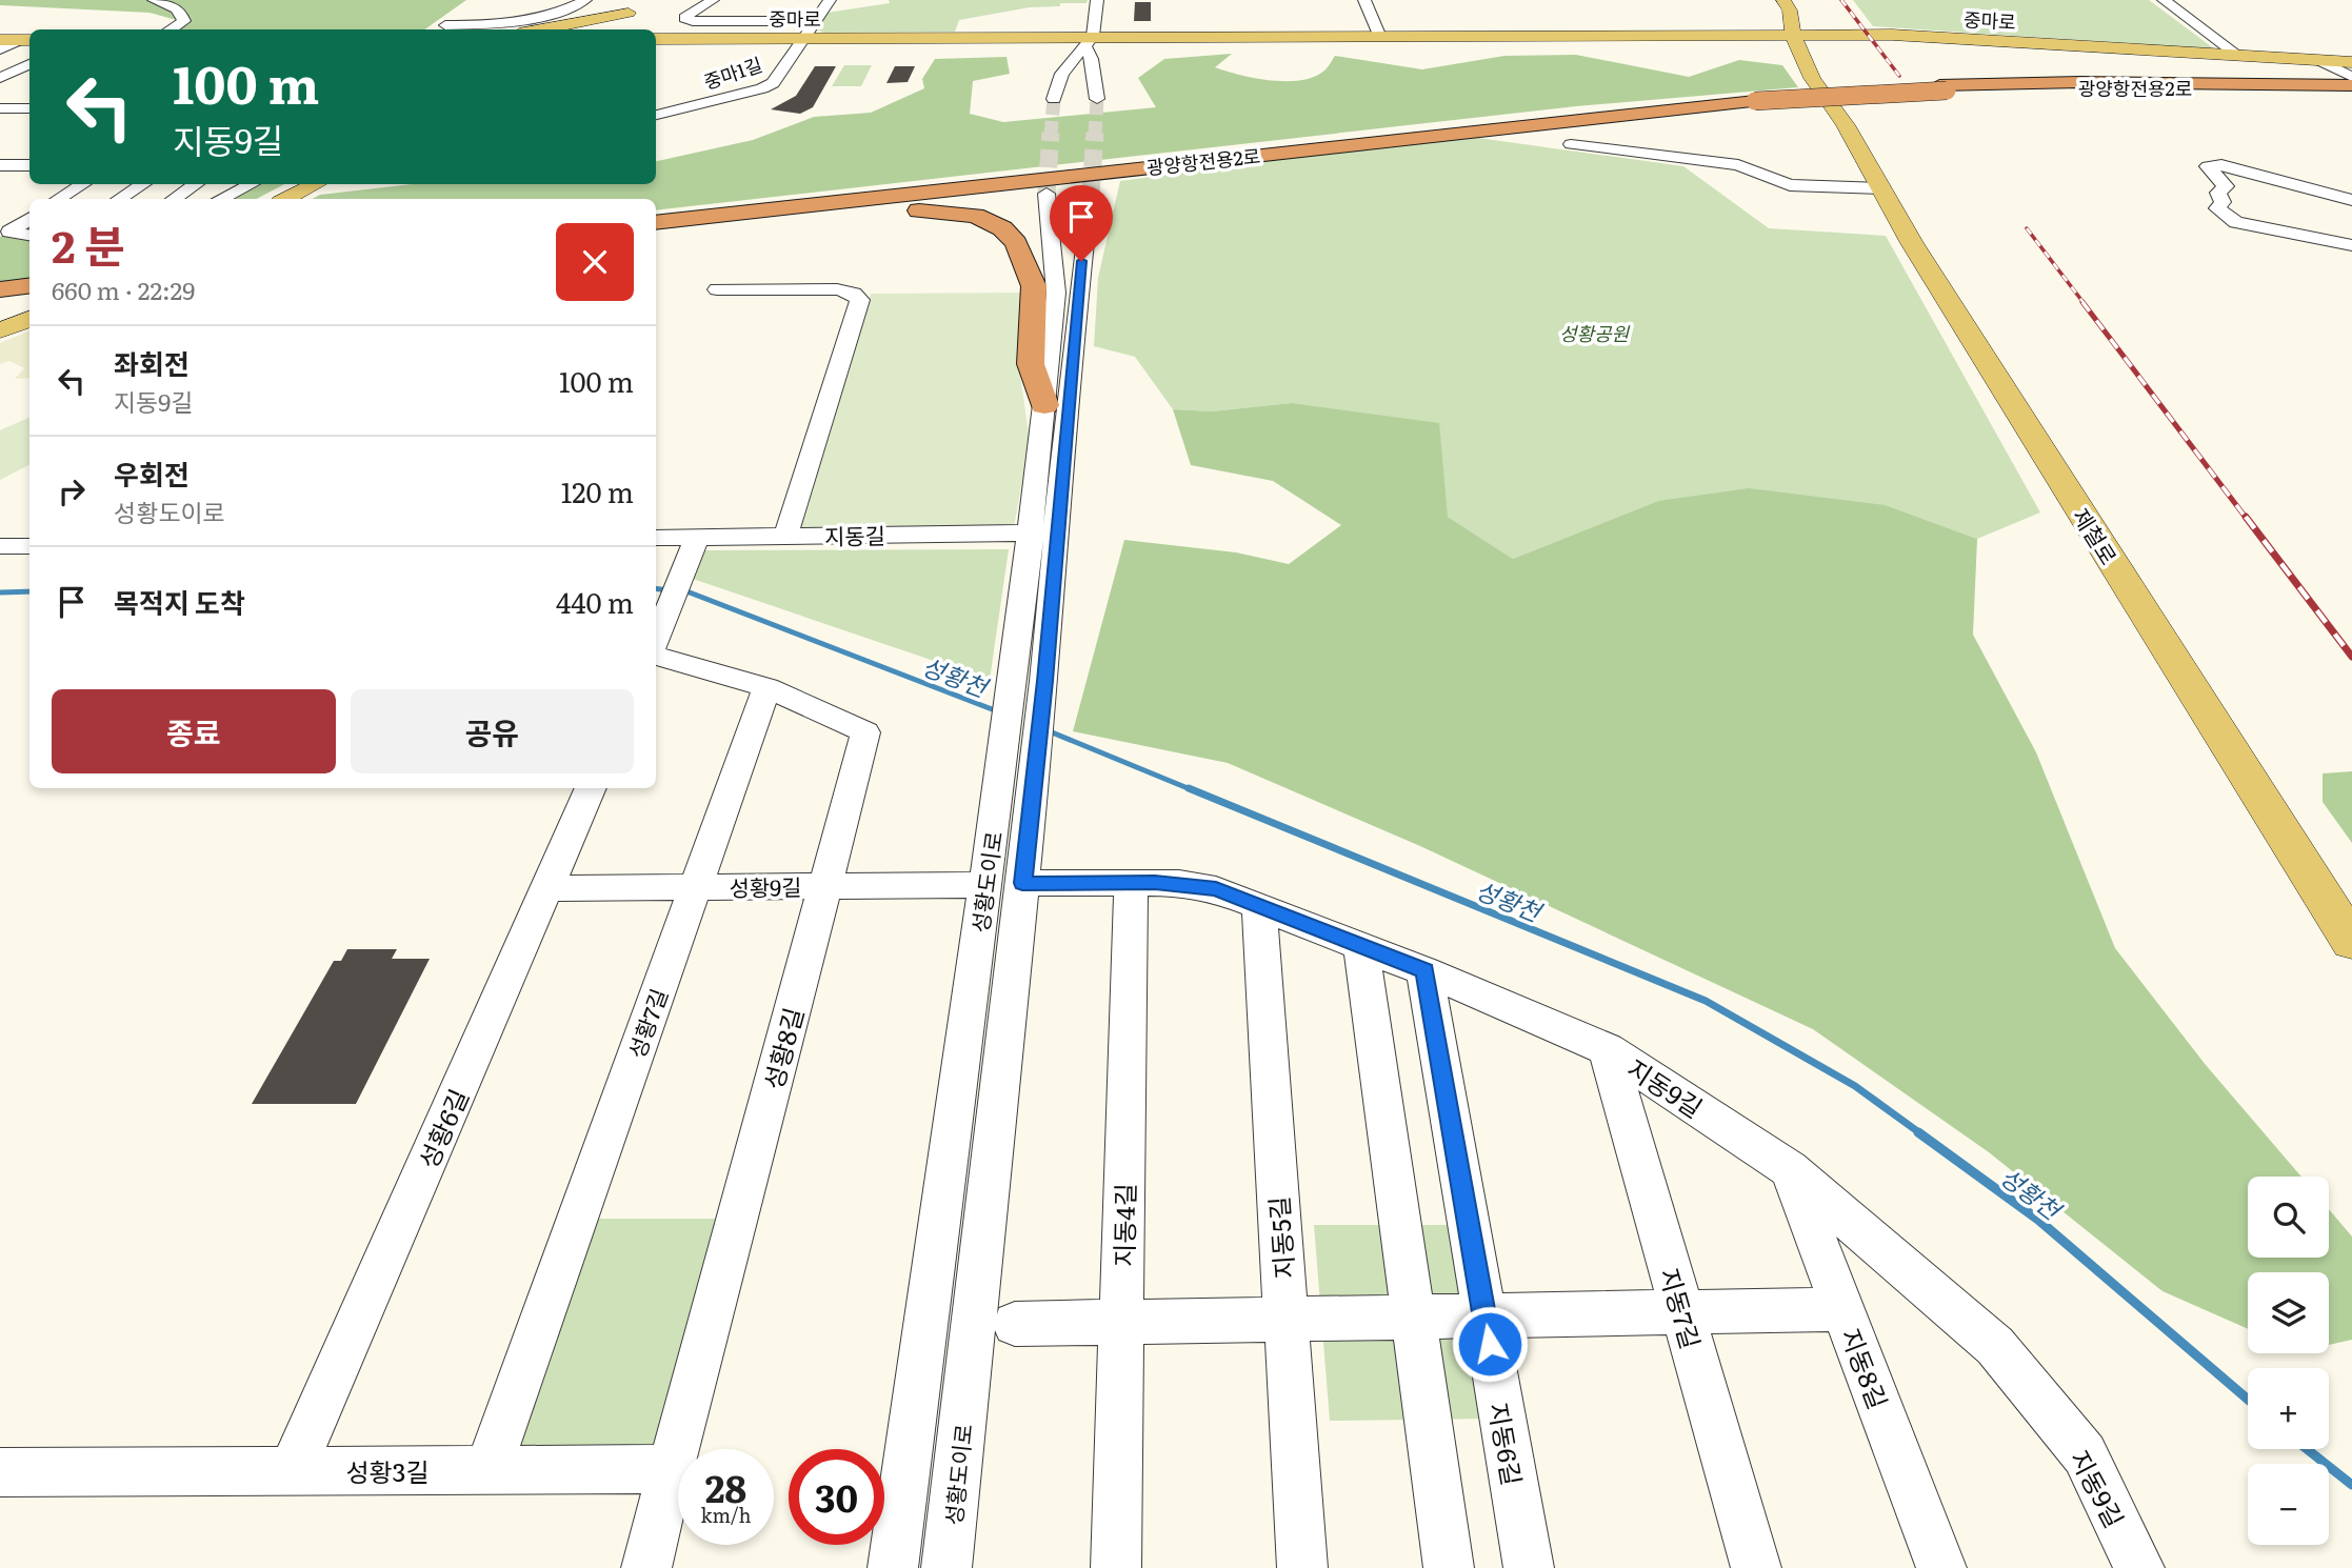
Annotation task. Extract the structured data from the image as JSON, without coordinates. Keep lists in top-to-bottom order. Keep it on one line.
{"streets":{"highway":["광양항전용2로"],"main road":["중마로","제철로"],"street":["중마1길","지동길","성황도이로","성황9길","성황7길","성황8길","지동9길","성황6길","지동4길","지동5길","지동7길","지동8길","지동6길","성황3길"]},"crossings":[["중마로","중마1길"],["중마로","제철로"],["지동길","성황도이로"],["성황도이로","성황9길"],["성황도이로","지동9길"],["성황9길","성황7길"],["성황9길","성황8길"],["성황9길","지동9길"],["성황9길","성황6길"],["성황7길","성황8길"],["성황7길","성황3길"],["성황8길","성황3길"],["지동9길","지동4길"],["지동9길","지동5길"],["지동9길","지동7길"],["지동9길","지동8길"],["지동9길","지동6길"],["성황6길","성황3길"]],"water":["성황천"],"parks":["성황공원"],"page":{"turn":["100 m","지동9길"],"heading":["2 분","660 m · 22:29"],"list":[{"name":"좌회전","note":"지동9길","value":"100 m"},{"name":"우회전","note":"성황도이로","value":"120 m"},{"name":"목적지 도착","value":"440 m"}],"buttons":["종료","공유"],"map_buttons":["+","−"],"speed":"28 km/h","limit":"30"}}
